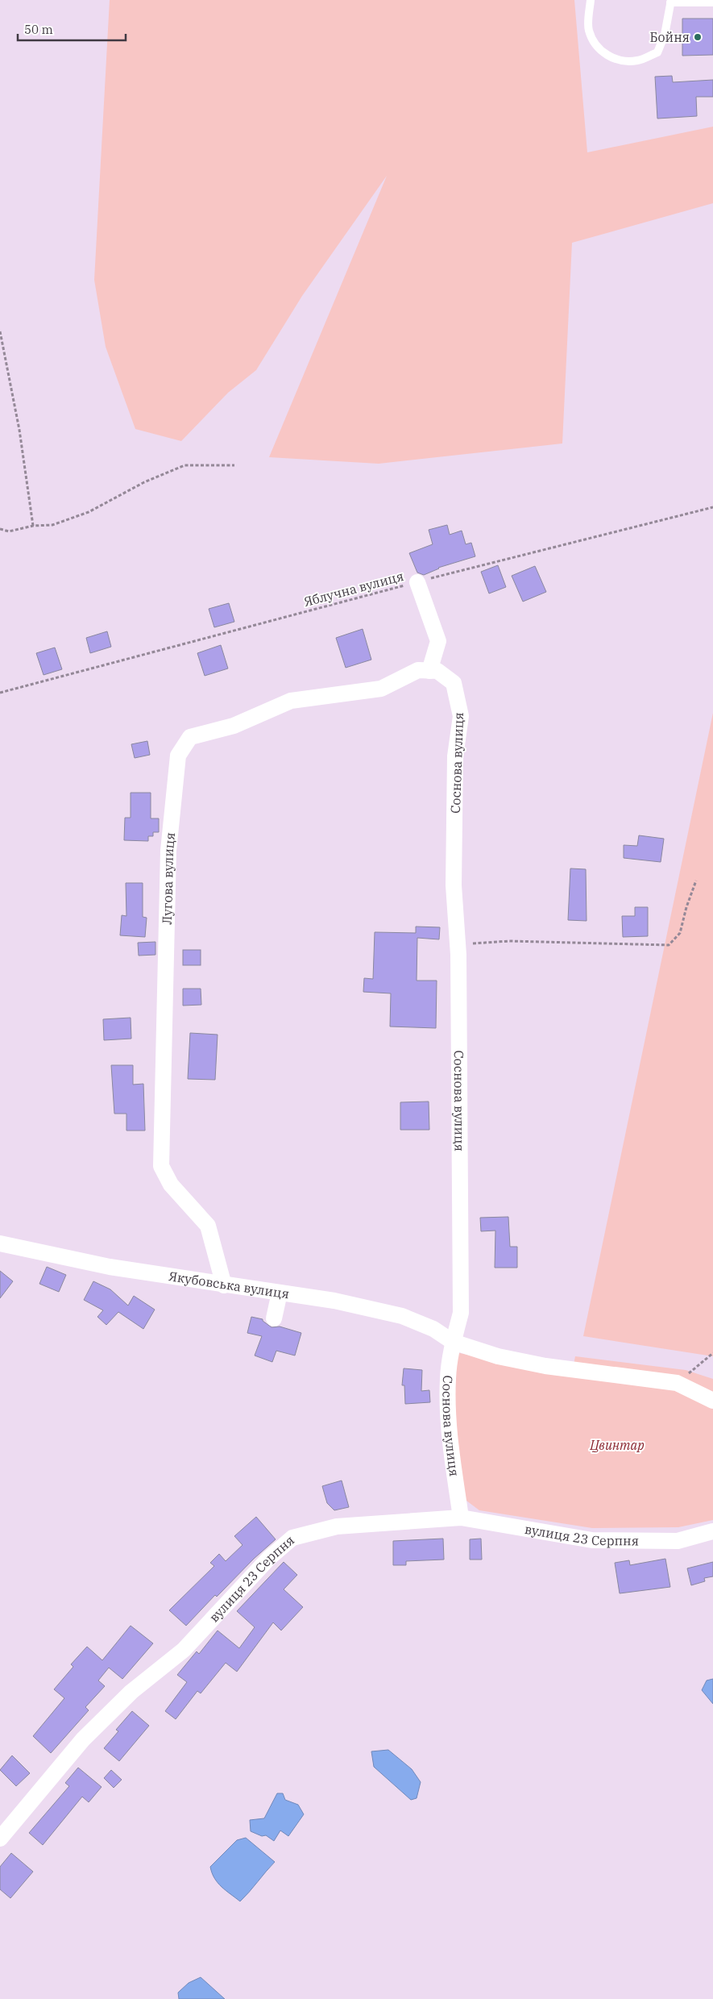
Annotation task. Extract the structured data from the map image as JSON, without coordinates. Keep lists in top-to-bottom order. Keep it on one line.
{"streets":{"street":["Соснова вулиця","Лугова вулиця","Якубовська вулиця","вулиця 23 Серпня"],"path":["Яблучна вулиця"]},"crossings":[["Соснова вулиця","Лугова вулиця"],["Соснова вулиця","Якубовська вулиця"],["Соснова вулиця","вулиця 23 Серпня"],["Лугова вулиця","Якубовська вулиця"]],"parks":["Цвинтар"],"places":["Бойня"],"scale_bar":"50 m"}
